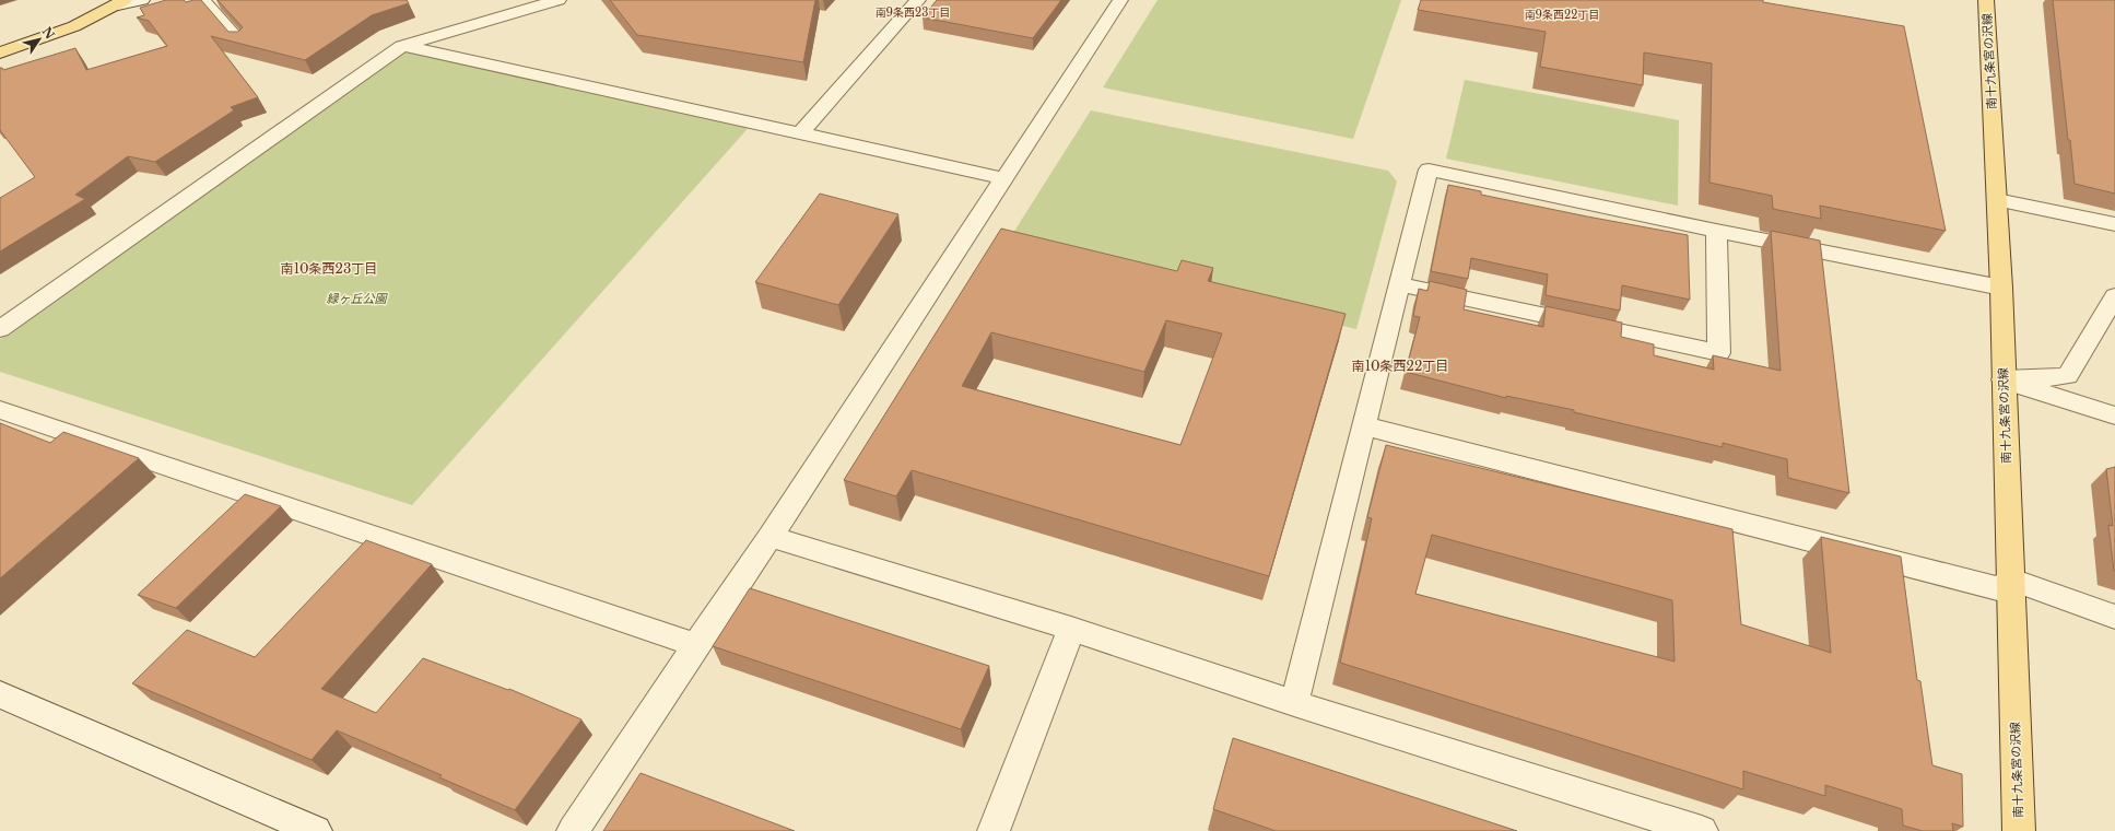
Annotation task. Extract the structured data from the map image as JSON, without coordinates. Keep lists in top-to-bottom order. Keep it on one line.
{"streets":{"main road":["南十九条宮の沢線"]},"districts":["南9条西23丁目","南9条西22丁目","南10条西23丁目","南10条西22丁目"],"parks":["緑ヶ丘公園"],"north":"top right"}
